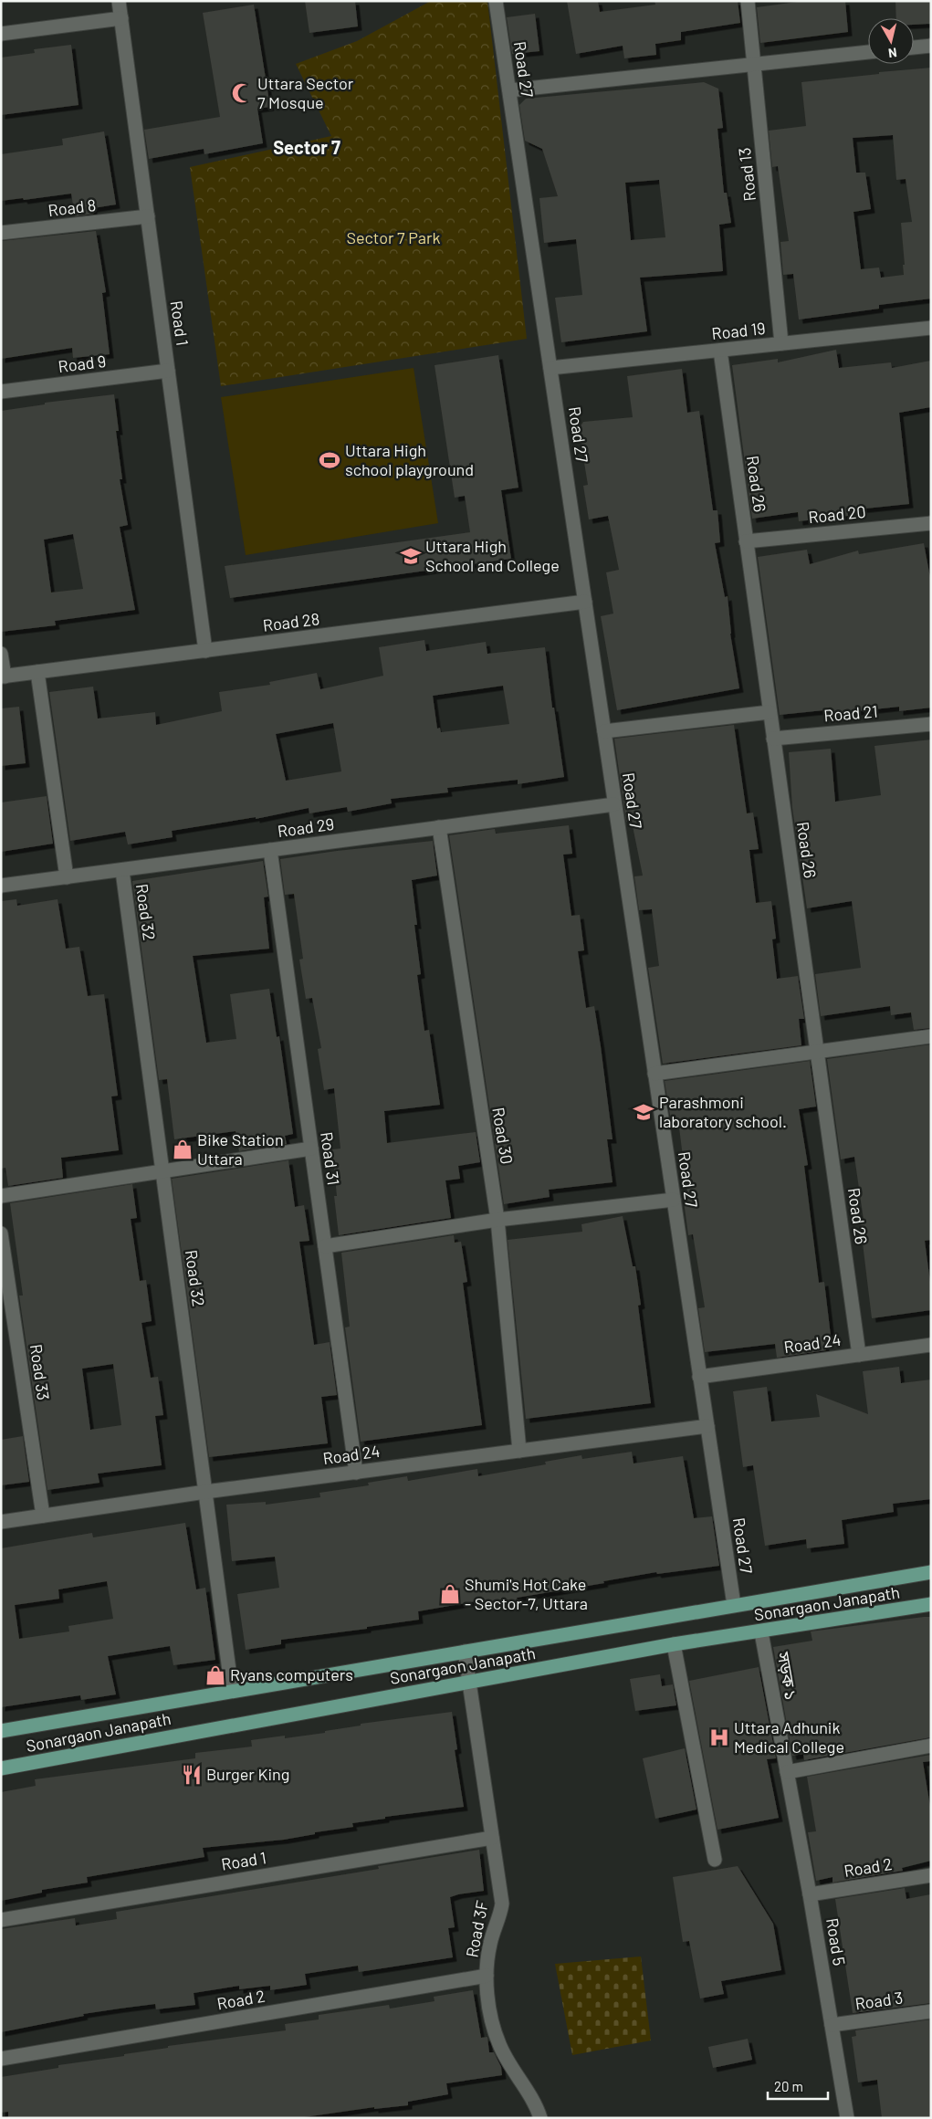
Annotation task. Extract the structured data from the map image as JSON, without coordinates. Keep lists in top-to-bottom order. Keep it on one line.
{"streets":{"main road":["Sonargaon Janapath"],"street":["Road 27","Road 13","Road 8","Road 1","Road 19","Road 9","Road 26","Road 20","Road 28","Road 21","Road 29","Road 32","Road 30","Road 31","Road 24","Road 33","সড়ক ১","Road 2","Road 3F","Road 5","Road 3"]},"crossings":[["Road 27","Road 19"],["Road 27","Road 28"],["Road 27","Road 29"],["Road 27","Road 24"],["Road 27","Sonargaon Janapath"],["Road 13","Road 19"],["Road 8","Road 1"],["Road 1","Road 9"],["Road 1","Road 28"],["Road 1","Road 3F"],["Road 19","Road 26"],["Road 26","Road 20"],["Road 26","Road 21"],["Road 26","Road 24"],["Road 29","Road 32"],["Road 29","Road 30"],["Road 29","Road 31"],["Road 32","Road 24"],["Road 32","Sonargaon Janapath"],["Road 30","Road 24"],["Road 31","Road 24"],["Road 24","Road 33"],["Sonargaon Janapath","সড়ক ১"],["Sonargaon Janapath","Road 3F"],["সড়ক ১","Road 5"],["Road 2","Road 3F"],["Road 2","Road 5"],["Road 5","Road 3"]],"districts":["Sector 7"],"parks":["Sector 7 Park"],"places":{"mosque":["Uttara Sector 7 Mosque"],"sports":["Uttara High school playground"],"school or university":["Uttara High School and College","Parashmoni laboratory school."],"shop":["Bike Station Uttara","Shumi's Hot Cake - Sector-7, Uttara","Ryans computers"],"hospital":["Uttara Adhunik Medical College"],"restaurant":["Burger King"]},"scale_bar":"20 m","north":"bottom"}
